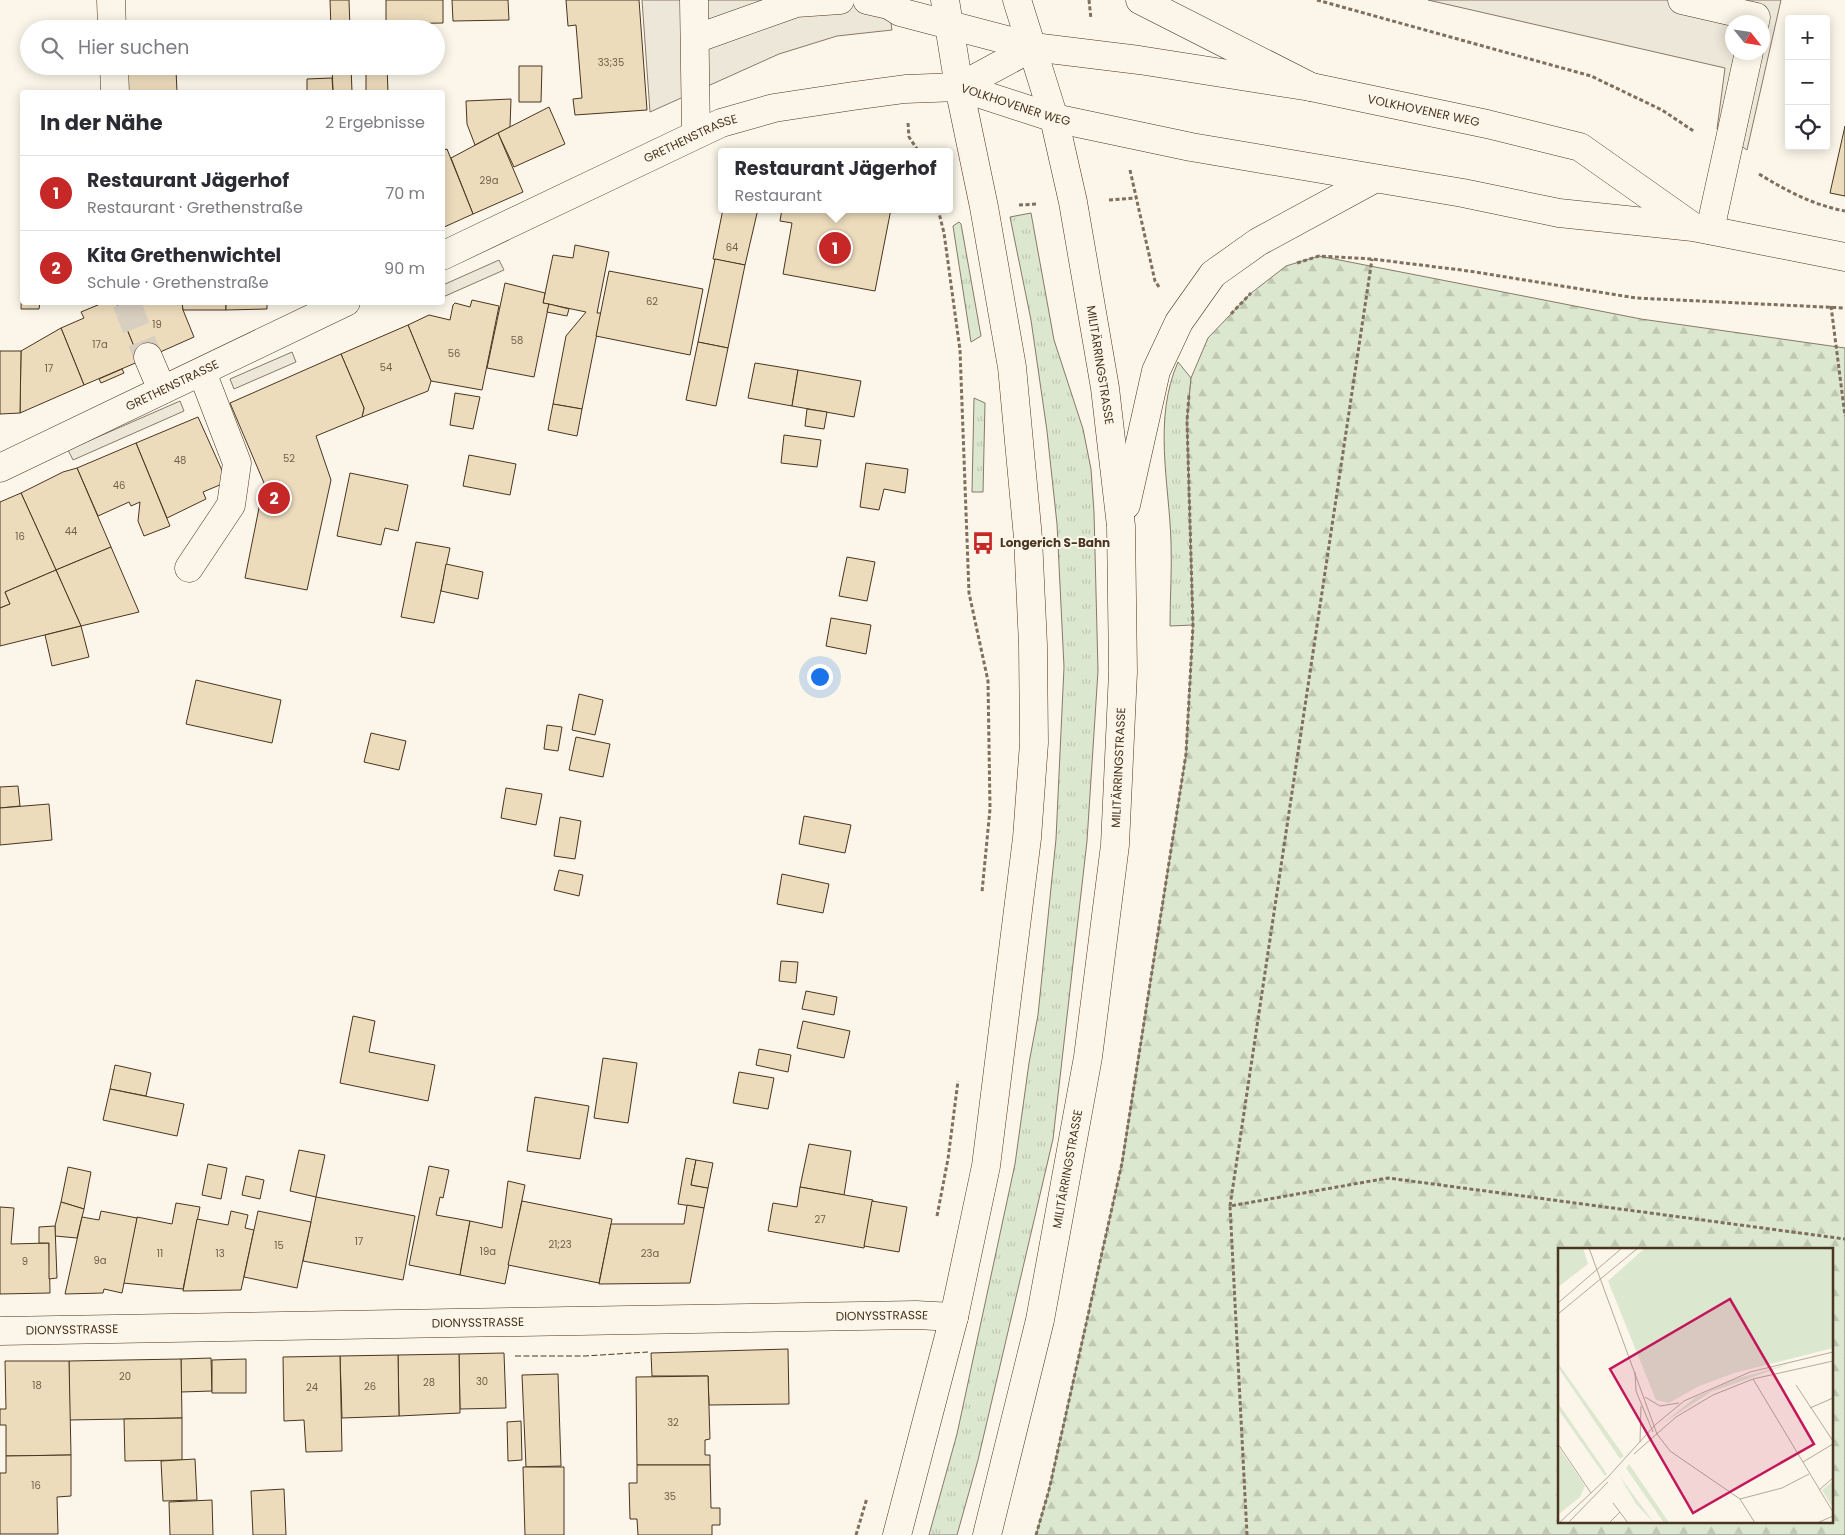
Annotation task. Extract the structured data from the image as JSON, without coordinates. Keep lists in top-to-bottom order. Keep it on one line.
{"streets":{"main road":["VOLKHOVENER WEG","GRETHENSTRASSE","MILITÄRRINGSTRASSE","DIONYSSTRASSE"]},"crossings":[["VOLKHOVENER WEG","GRETHENSTRASSE"],["VOLKHOVENER WEG","MILITÄRRINGSTRASSE"]],"places":{"bus stop":["Longerich S-Bahn"]},"house_numbers":["33;35","29a","64","62","19","58","17a","56","54","17","52","48","46","44","16","27","17","21;23","15","19a","11","13","23a","9a","9","20","30","28","18","26","24","32","16","35"],"north":"bottom right","page":{"map_buttons":["+","−"],"search":"Hier suchen","heading":["In der Nähe","2 Ergebnisse"],"popup":["Restaurant Jägerhof","Restaurant"],"list":[{"mark":"1","name":"Restaurant Jägerhof","note":"Restaurant · Grethenstraße","value":"70 m"},{"mark":"2","name":"Kita Grethenwichtel","note":"Schule · Grethenstraße","value":"90 m"}],"pins":["1","2"]}}
